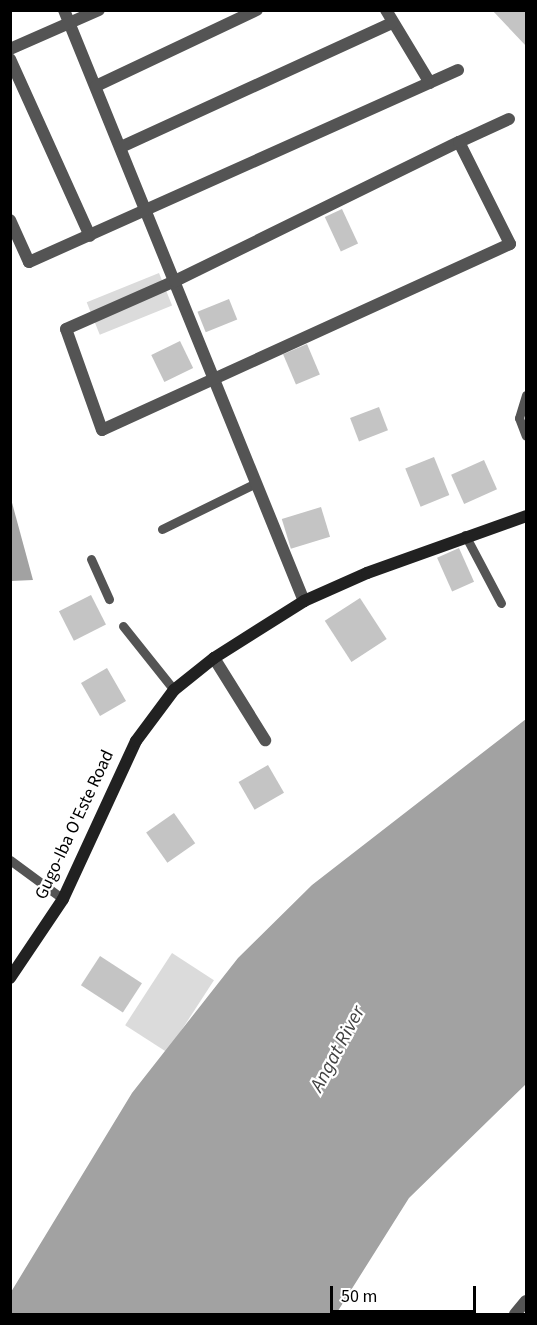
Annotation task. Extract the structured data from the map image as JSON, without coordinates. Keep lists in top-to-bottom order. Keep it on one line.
{"streets":{"main road":["Gugo-Iba O'Este Road"]},"water":["Angat River"],"scale_bar":"50 m"}
